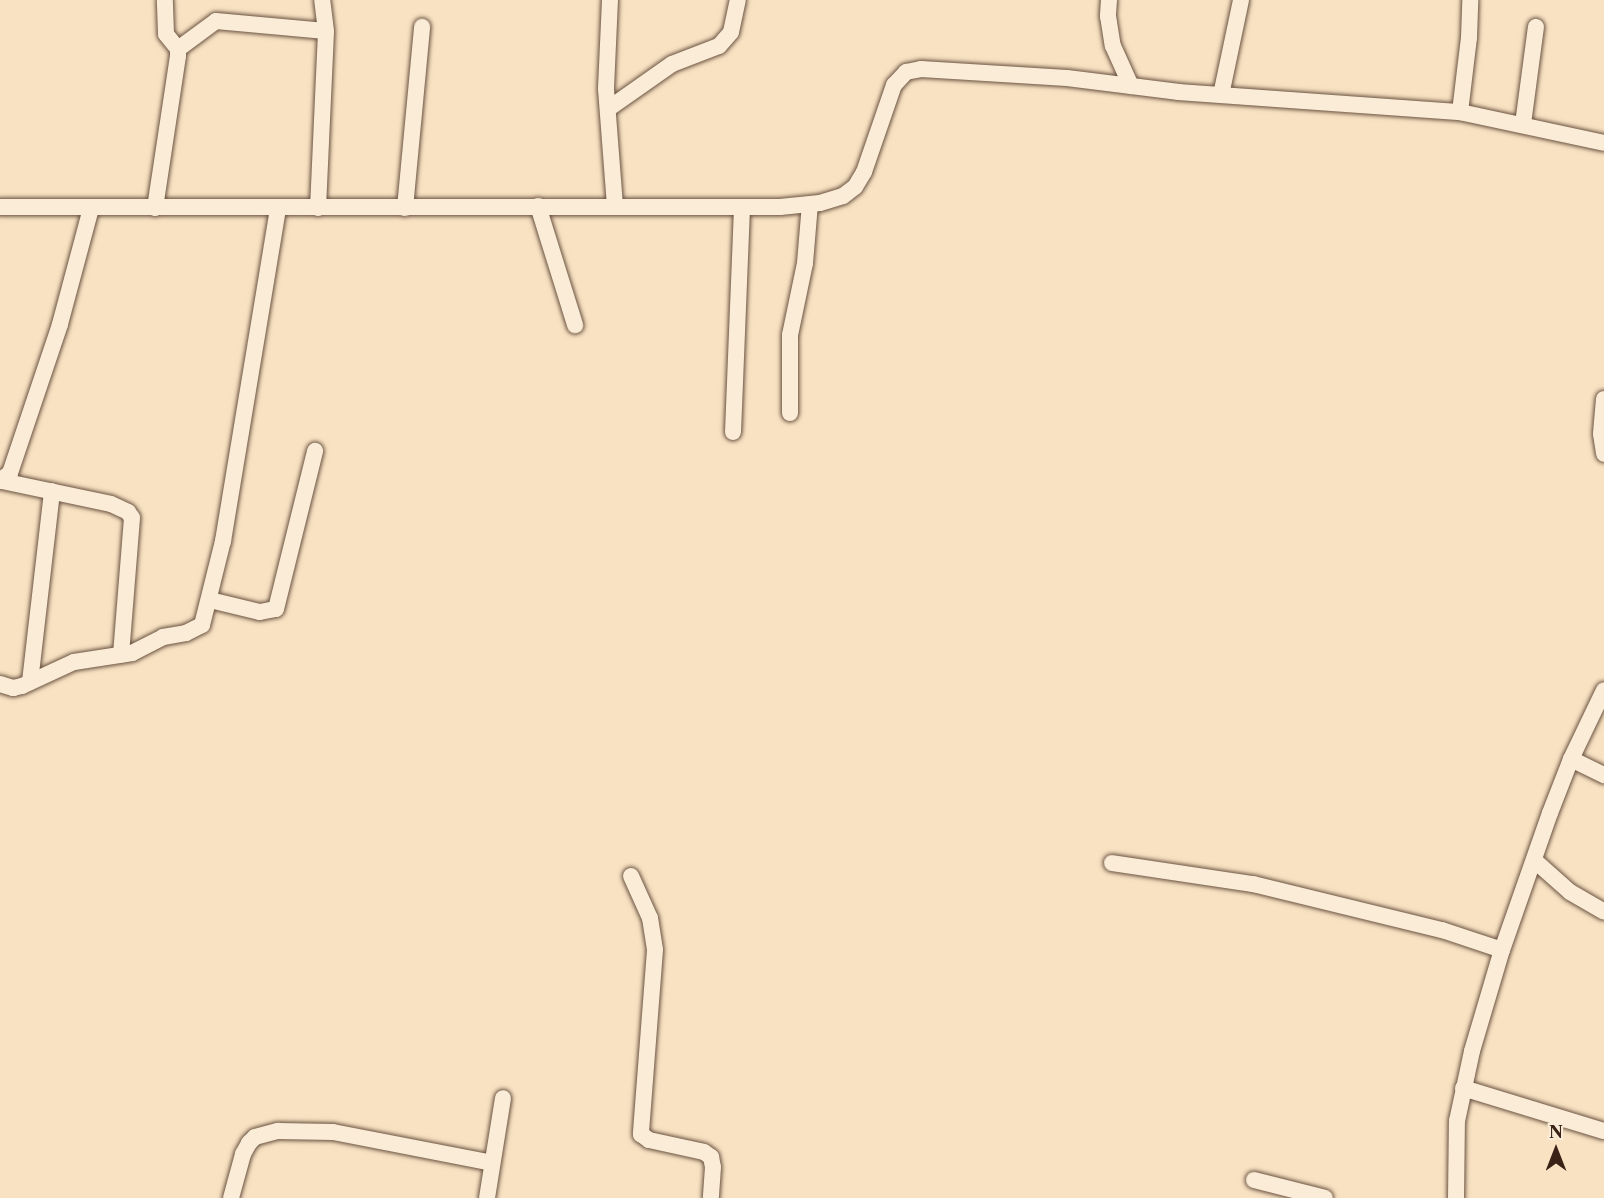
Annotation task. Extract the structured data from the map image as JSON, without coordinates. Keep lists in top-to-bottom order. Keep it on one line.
{"north":"top"}
